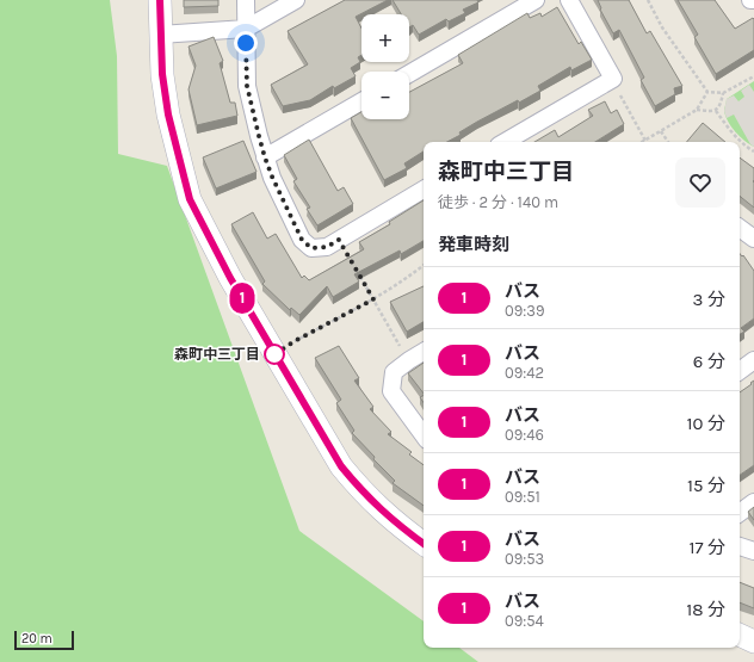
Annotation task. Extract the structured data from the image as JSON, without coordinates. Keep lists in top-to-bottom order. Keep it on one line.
{"places":["森町中三丁目"],"lines":["bus line 1"],"scale_bar":"20 m","page":{"on_map":"1","map_buttons":["+","−"],"heading":[["森町中三丁目","徒歩 · 2 分 · 140 m"],"発車時刻"],"list":[{"mark":"1","name":"バス","note":"09:39","value":"3 分"},{"mark":"1","name":"バス","note":"09:42","value":"6 分"},{"mark":"1","name":"バス","note":"09:46","value":"10 分"},{"mark":"1","name":"バス","note":"09:51","value":"15 分"},{"mark":"1","name":"バス","note":"09:53","value":"17 分"},{"mark":"1","name":"バス","note":"09:54","value":"18 分"}],"scale":"20 m"}}
